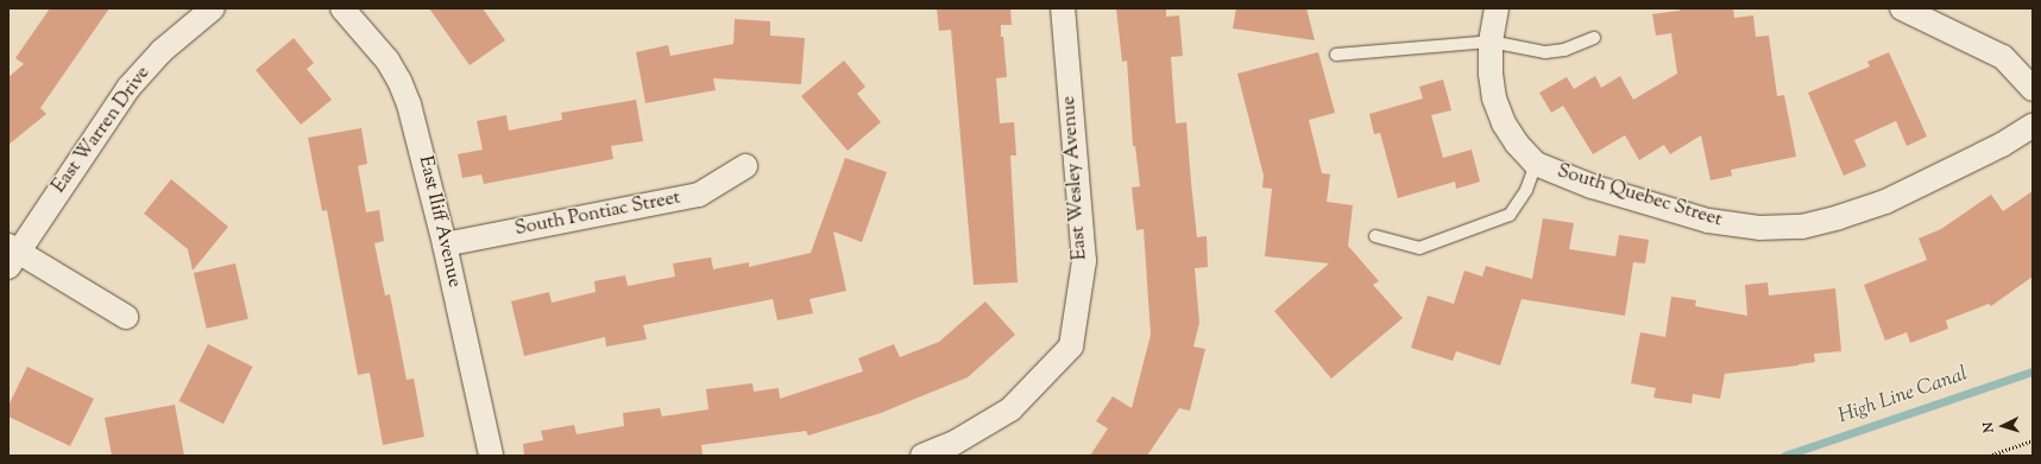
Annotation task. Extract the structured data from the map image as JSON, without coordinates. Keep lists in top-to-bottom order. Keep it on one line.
{"streets":{"street":["East Warren Drive","East Wesley Avenue","South Quebec Street","South Pontiac Street","East Iliff Avenue"]},"crossings":[["South Pontiac Street","East Iliff Avenue"]],"water":["High Line Canal"],"north":"left"}
